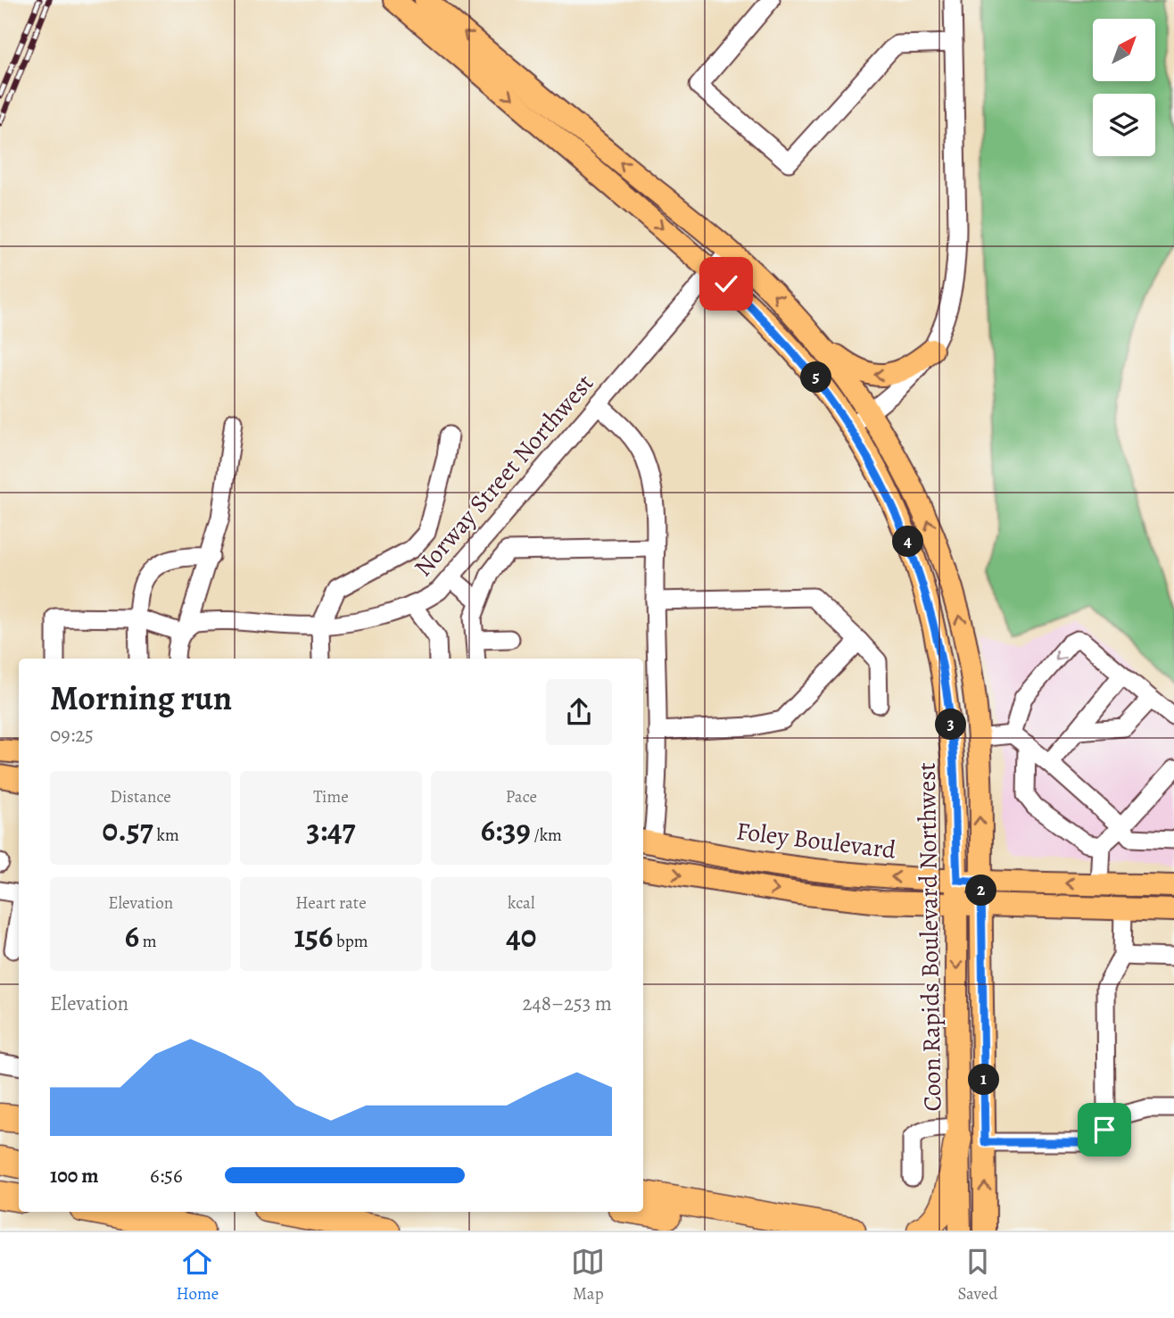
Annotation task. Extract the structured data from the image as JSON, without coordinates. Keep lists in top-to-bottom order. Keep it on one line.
{"streets":{"main road":["Foley Boulevard","Coon Rapids Boulevard Northwest"],"street":["Norway Street Northwest"]},"crossings":[["Norway Street Northwest","Coon Rapids Boulevard Northwest"],["Foley Boulevard","Coon Rapids Boulevard Northwest"]],"north":"top right","page":{"pins":["5","4","3","2","1"],"heading":["Morning run","09:25"],"stats":[["Distance","0.57 km"],["Time","3:47"],["Pace","6:39 /km"],["Elevation","6 m"],["Heart rate","156 bpm"],["kcal","40"]],"chart":["Elevation","248–253 m"],"list":[{"name":"100 m","note":"6:56"}],"tabs":["Home","Map","Saved"]}}
